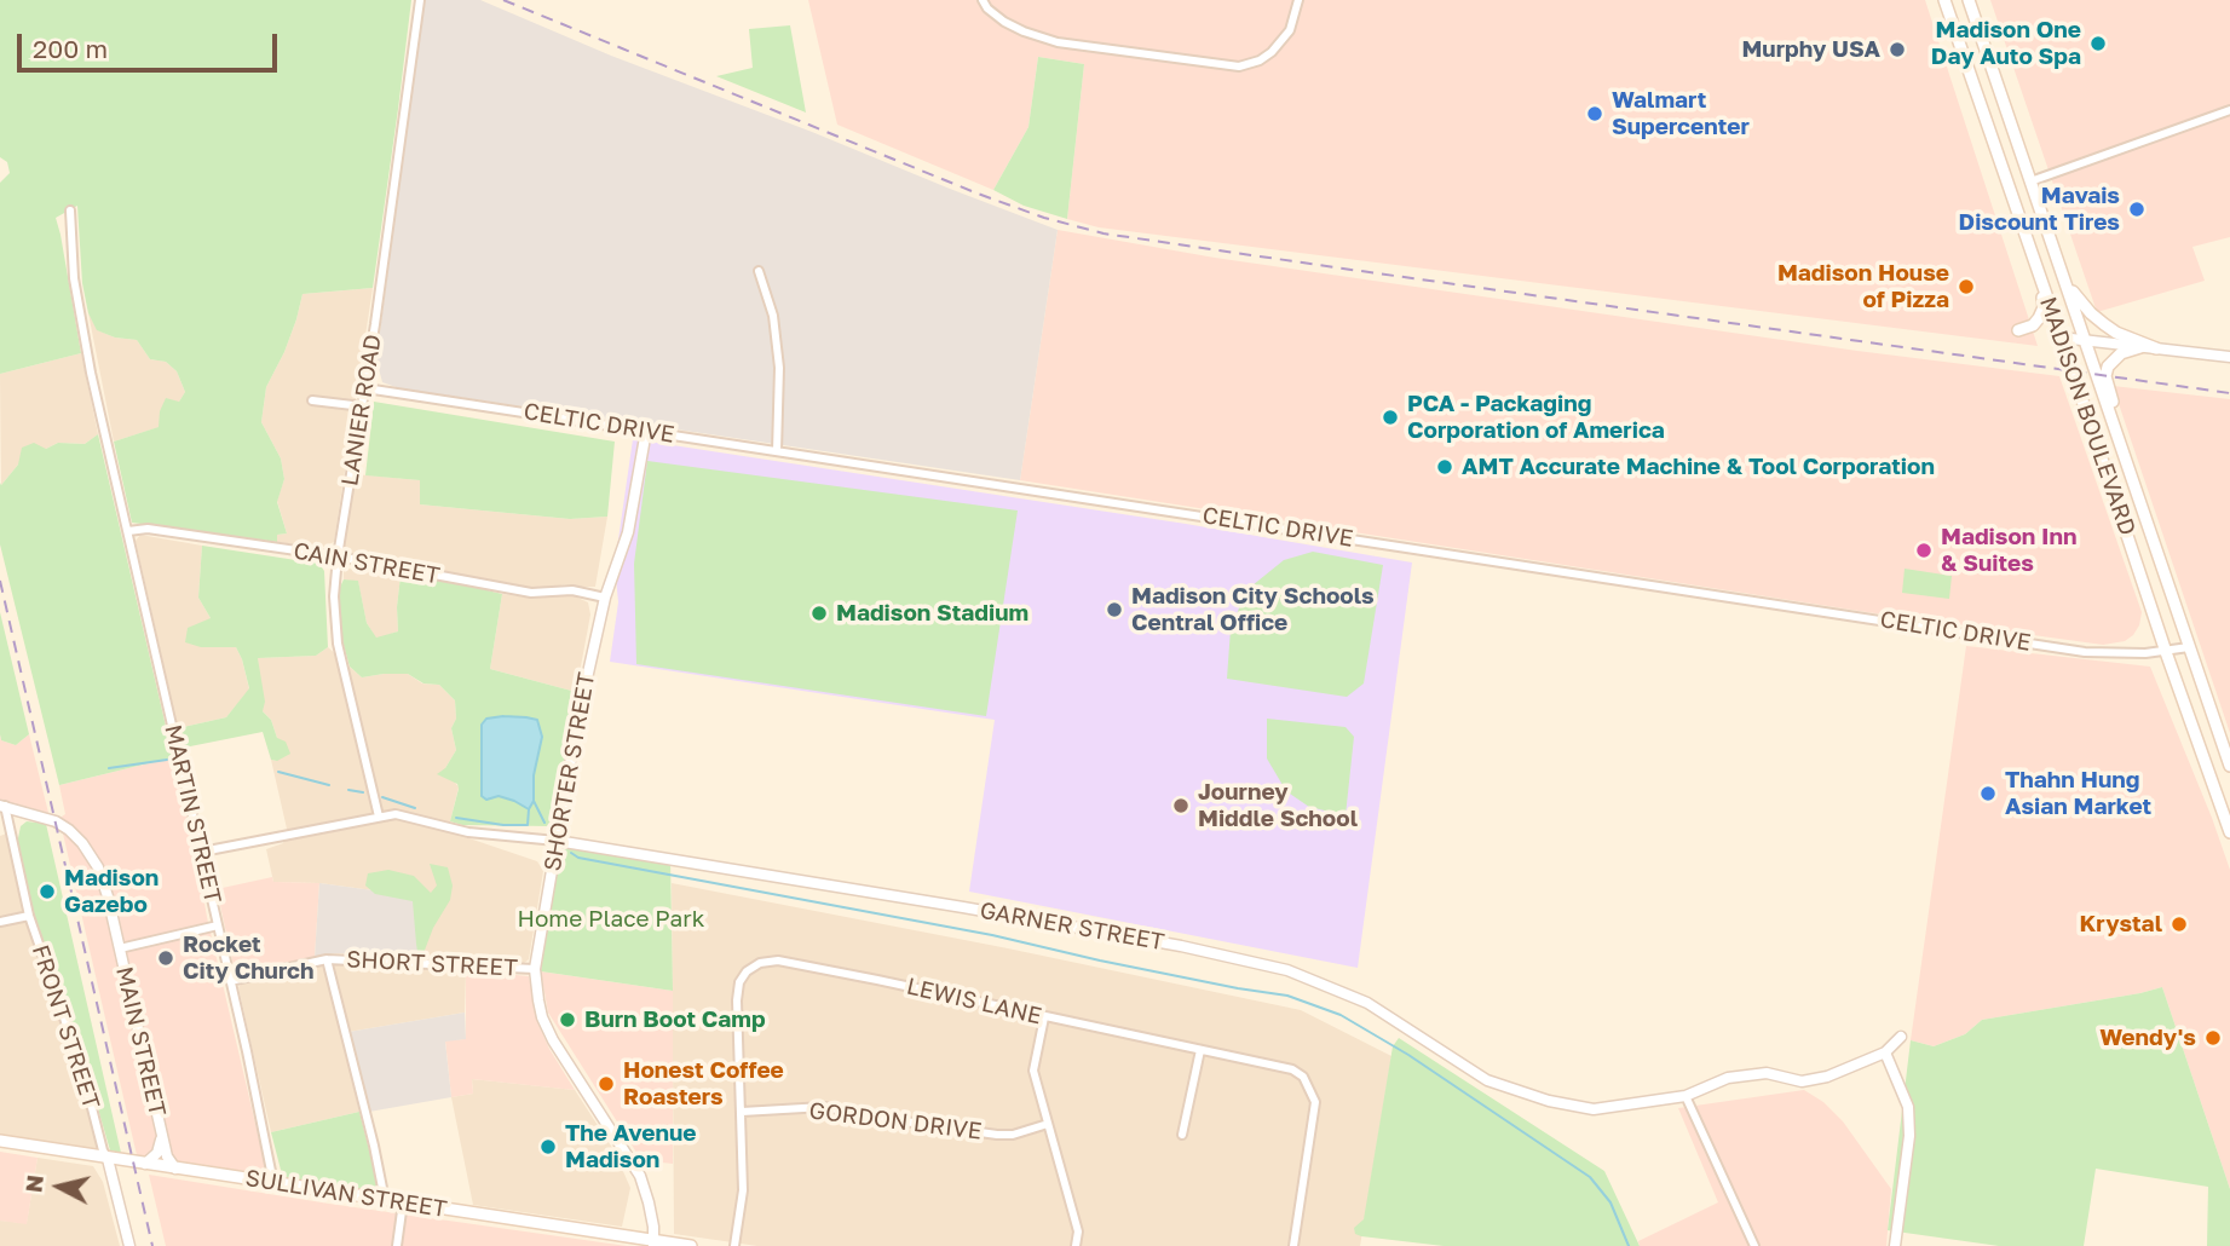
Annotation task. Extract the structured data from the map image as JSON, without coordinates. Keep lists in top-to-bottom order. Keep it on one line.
{"streets":{"main road":["MADISON BOULEVARD","SULLIVAN STREET"],"street":["LANIER ROAD","CELTIC DRIVE","CAIN STREET","SHORTER STREET","MARTIN STREET","GARNER STREET","SHORT STREET","LEWIS LANE","FRONT STREET","MAIN STREET","GORDON DRIVE"]},"crossings":[["LANIER ROAD","CELTIC DRIVE"],["LANIER ROAD","CAIN STREET"],["LANIER ROAD","GARNER STREET"],["MADISON BOULEVARD","CELTIC DRIVE"],["CELTIC DRIVE","SHORTER STREET"],["CAIN STREET","SHORTER STREET"],["CAIN STREET","MARTIN STREET"],["SHORTER STREET","GARNER STREET"],["SHORTER STREET","SHORT STREET"],["SHORTER STREET","SULLIVAN STREET"],["MARTIN STREET","GARNER STREET"],["MARTIN STREET","SHORT STREET"],["MARTIN STREET","SULLIVAN STREET"],["LEWIS LANE","GORDON DRIVE"],["FRONT STREET","MAIN STREET"],["FRONT STREET","SULLIVAN STREET"],["MAIN STREET","SULLIVAN STREET"]],"parks":["Home Place Park"],"places":["Madison One Day Auto Spa","Murphy USA","Walmart Supercenter","Mavais Discount Tires","Madison House of Pizza","PCA - Packaging Corporation of America","AMT Accurate Machine & Tool Corporation","Madison Inn & Suites","Madison City Schools Central Office","Madison Stadium","Thahn Hung Asian Market","Journey Middle School","Madison Gazebo","Krystal","Rocket City Church","Burn Boot Camp","Wendy's","Honest Coffee Roasters","The Avenue Madison"],"scale_bar":"200 m","north":"left"}
